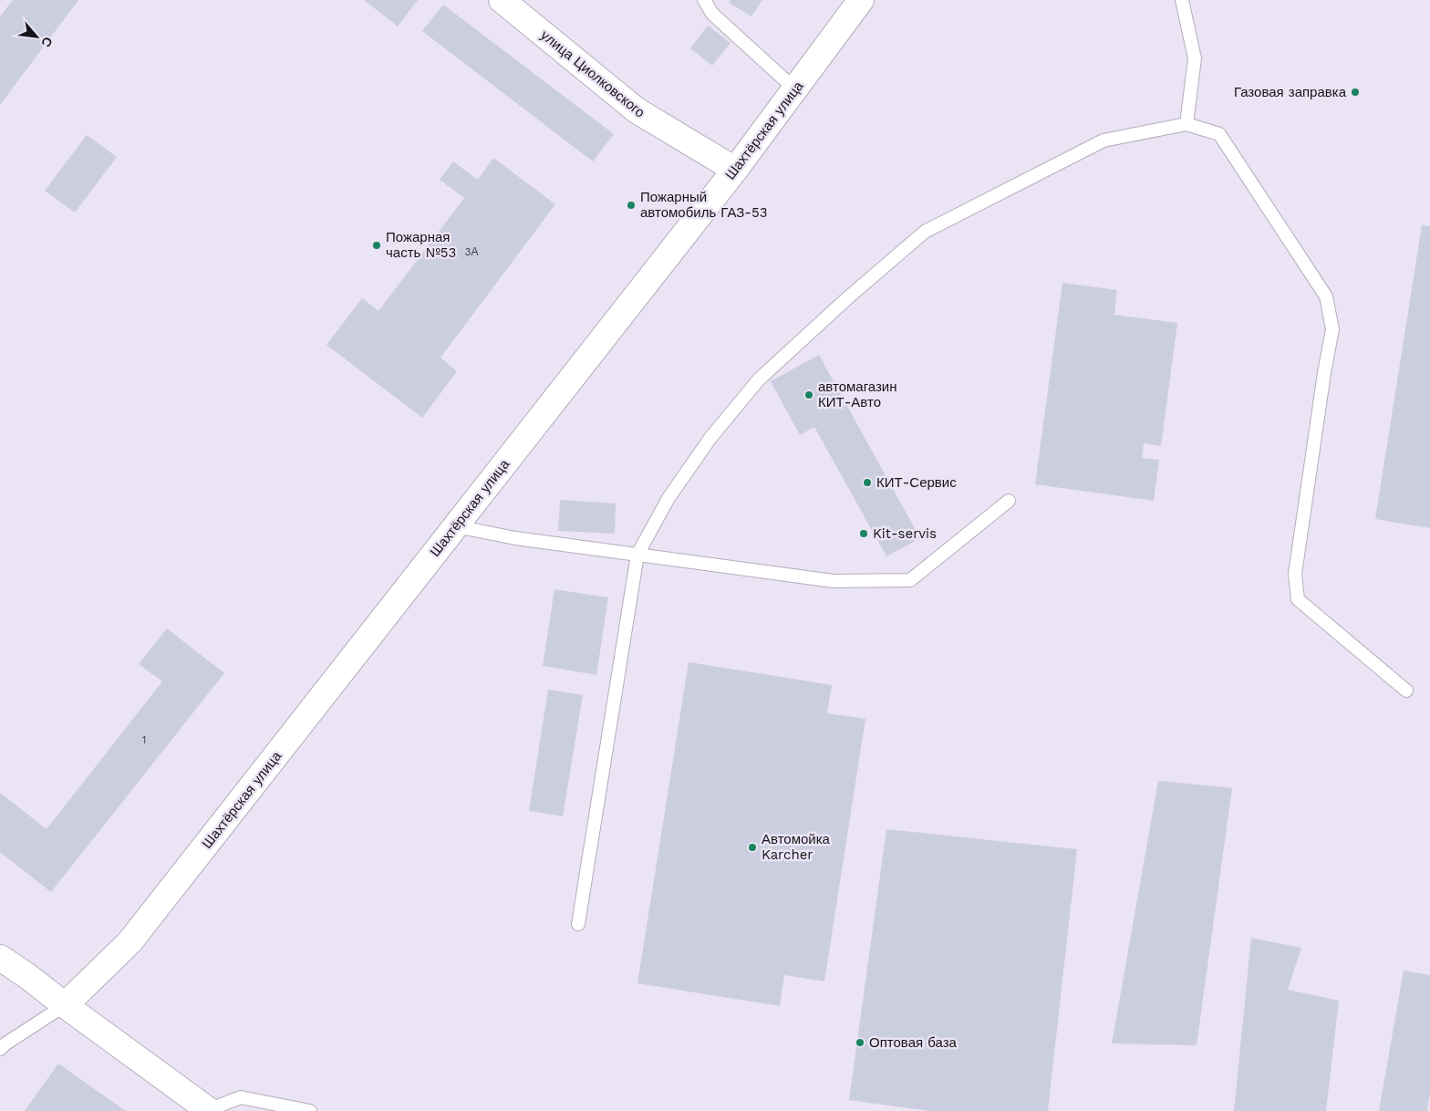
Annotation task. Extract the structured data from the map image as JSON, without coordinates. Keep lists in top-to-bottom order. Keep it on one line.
{"streets":{"main road":["улица Циолковского","Шахтёрская улица"]},"crossings":[["улица Циолковского","Шахтёрская улица"]],"places":["Газовая заправка","Пожарный автомобиль ГАЗ-53","Пожарная часть №53","автомагазин КИТ-Авто","КИТ-Сервис","Kit-servis","Автомойка Karcher","Оптовая база"],"house_numbers":["3А","1"],"north":"bottom right"}
